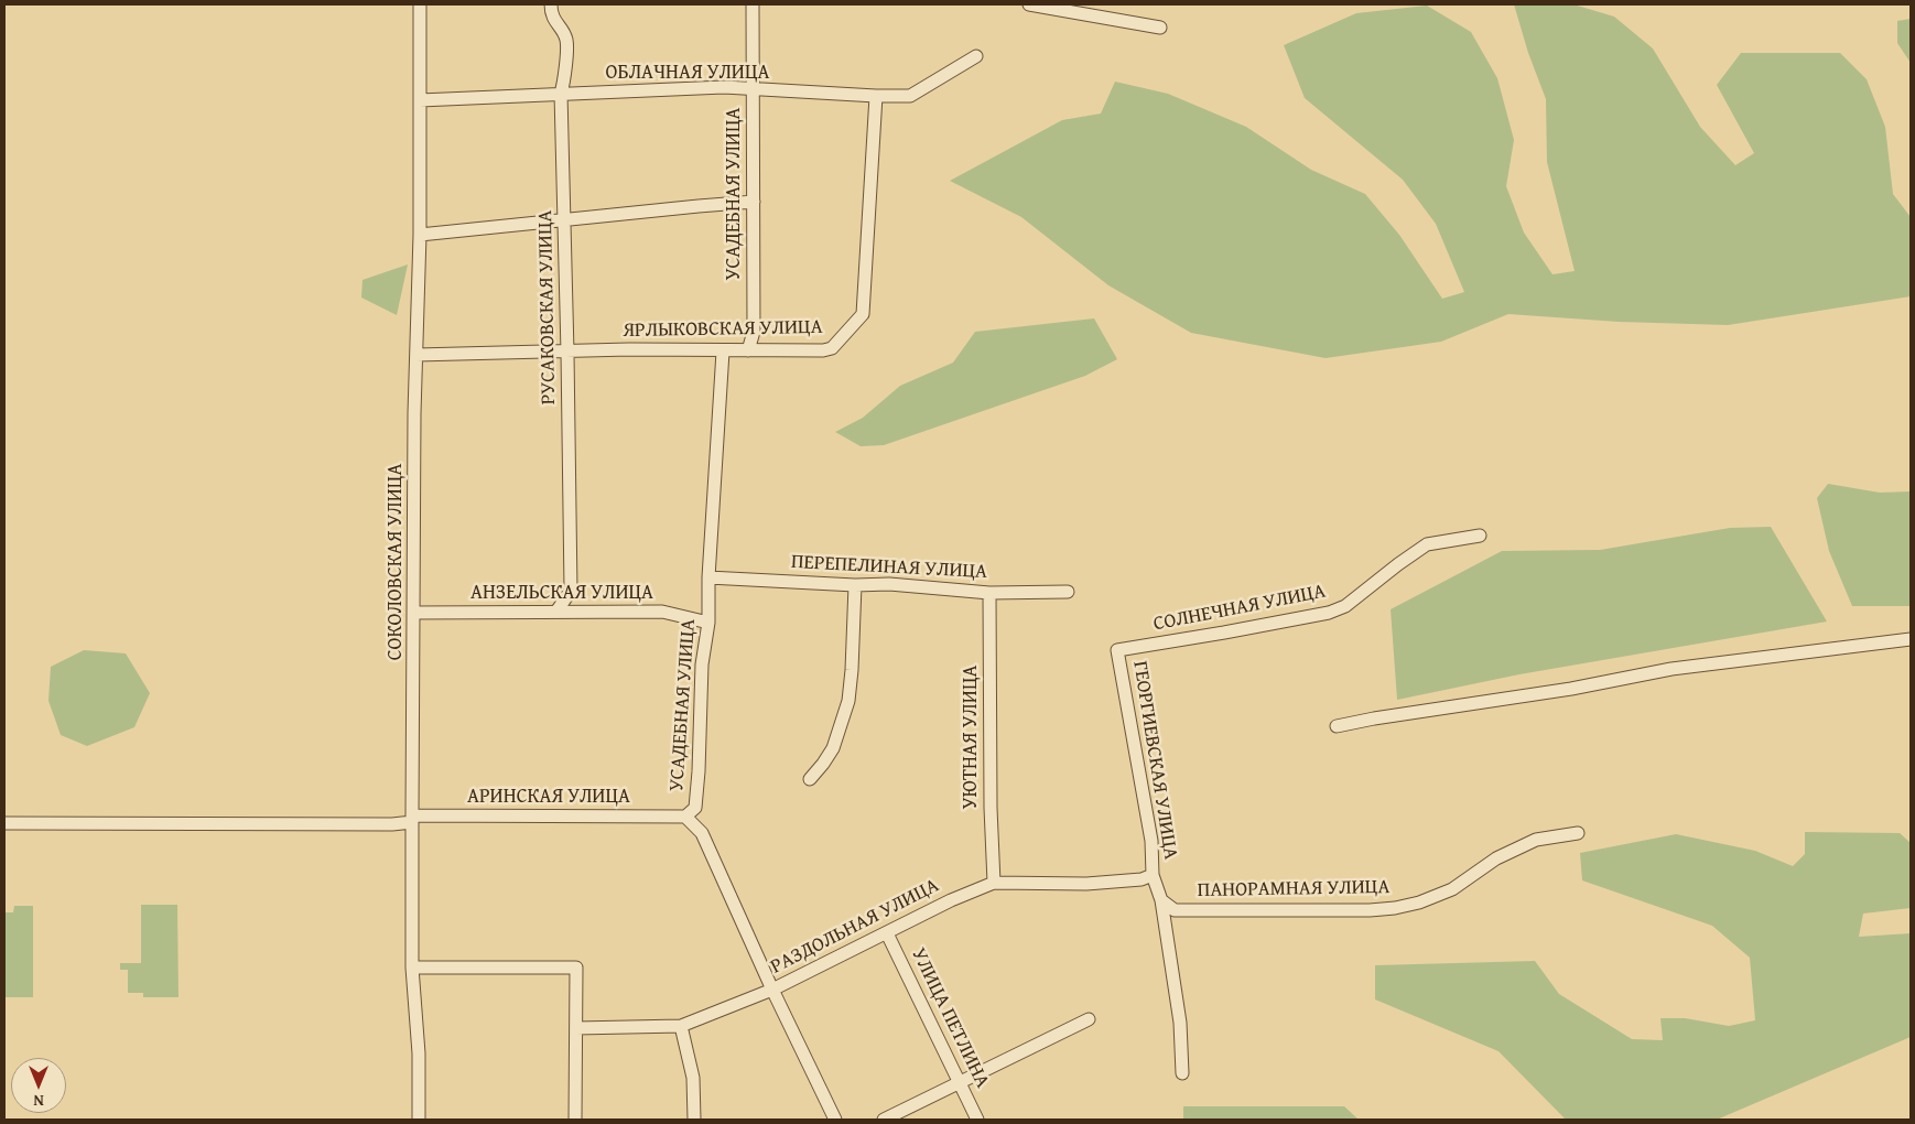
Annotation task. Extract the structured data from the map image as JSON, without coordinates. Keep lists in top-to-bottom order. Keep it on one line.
{"streets":{"street":["ОБЛАЧНАЯ УЛИЦА","УСАДЕБНАЯ УЛИЦА","РУСАКОВСКАЯ УЛИЦА","ЯРЛЫКОВСКАЯ УЛИЦА","СОКОЛОВСКАЯ УЛИЦА","ПЕРЕПЕЛИНАЯ УЛИЦА","АНЗЕЛЬСКАЯ УЛИЦА","СОЛНЕЧНАЯ УЛИЦА","УЮТНАЯ УЛИЦА","ГЕОРГИЕВСКАЯ УЛИЦА","АРИНСКАЯ УЛИЦА","ПАНОРАМНАЯ УЛИЦА","РАЗДОЛЬНАЯ УЛИЦА","УЛИЦА ПЕТЛИНА"]},"crossings":[["ОБЛАЧНАЯ УЛИЦА","УСАДЕБНАЯ УЛИЦА"],["ОБЛАЧНАЯ УЛИЦА","РУСАКОВСКАЯ УЛИЦА"],["ОБЛАЧНАЯ УЛИЦА","ЯРЛЫКОВСКАЯ УЛИЦА"],["ОБЛАЧНАЯ УЛИЦА","СОКОЛОВСКАЯ УЛИЦА"],["УСАДЕБНАЯ УЛИЦА","ЯРЛЫКОВСКАЯ УЛИЦА"],["УСАДЕБНАЯ УЛИЦА","ПЕРЕПЕЛИНАЯ УЛИЦА"],["УСАДЕБНАЯ УЛИЦА","АНЗЕЛЬСКАЯ УЛИЦА"],["УСАДЕБНАЯ УЛИЦА","АРИНСКАЯ УЛИЦА"],["УСАДЕБНАЯ УЛИЦА","РАЗДОЛЬНАЯ УЛИЦА"],["РУСАКОВСКАЯ УЛИЦА","ЯРЛЫКОВСКАЯ УЛИЦА"],["РУСАКОВСКАЯ УЛИЦА","АНЗЕЛЬСКАЯ УЛИЦА"],["ЯРЛЫКОВСКАЯ УЛИЦА","СОКОЛОВСКАЯ УЛИЦА"],["СОКОЛОВСКАЯ УЛИЦА","АНЗЕЛЬСКАЯ УЛИЦА"],["СОКОЛОВСКАЯ УЛИЦА","АРИНСКАЯ УЛИЦА"],["ПЕРЕПЕЛИНАЯ УЛИЦА","УЮТНАЯ УЛИЦА"],["СОЛНЕЧНАЯ УЛИЦА","ГЕОРГИЕВСКАЯ УЛИЦА"],["УЮТНАЯ УЛИЦА","РАЗДОЛЬНАЯ УЛИЦА"],["ГЕОРГИЕВСКАЯ УЛИЦА","ПАНОРАМНАЯ УЛИЦА"],["ГЕОРГИЕВСКАЯ УЛИЦА","РАЗДОЛЬНАЯ УЛИЦА"],["РАЗДОЛЬНАЯ УЛИЦА","УЛИЦА ПЕТЛИНА"]],"north":"bottom"}
